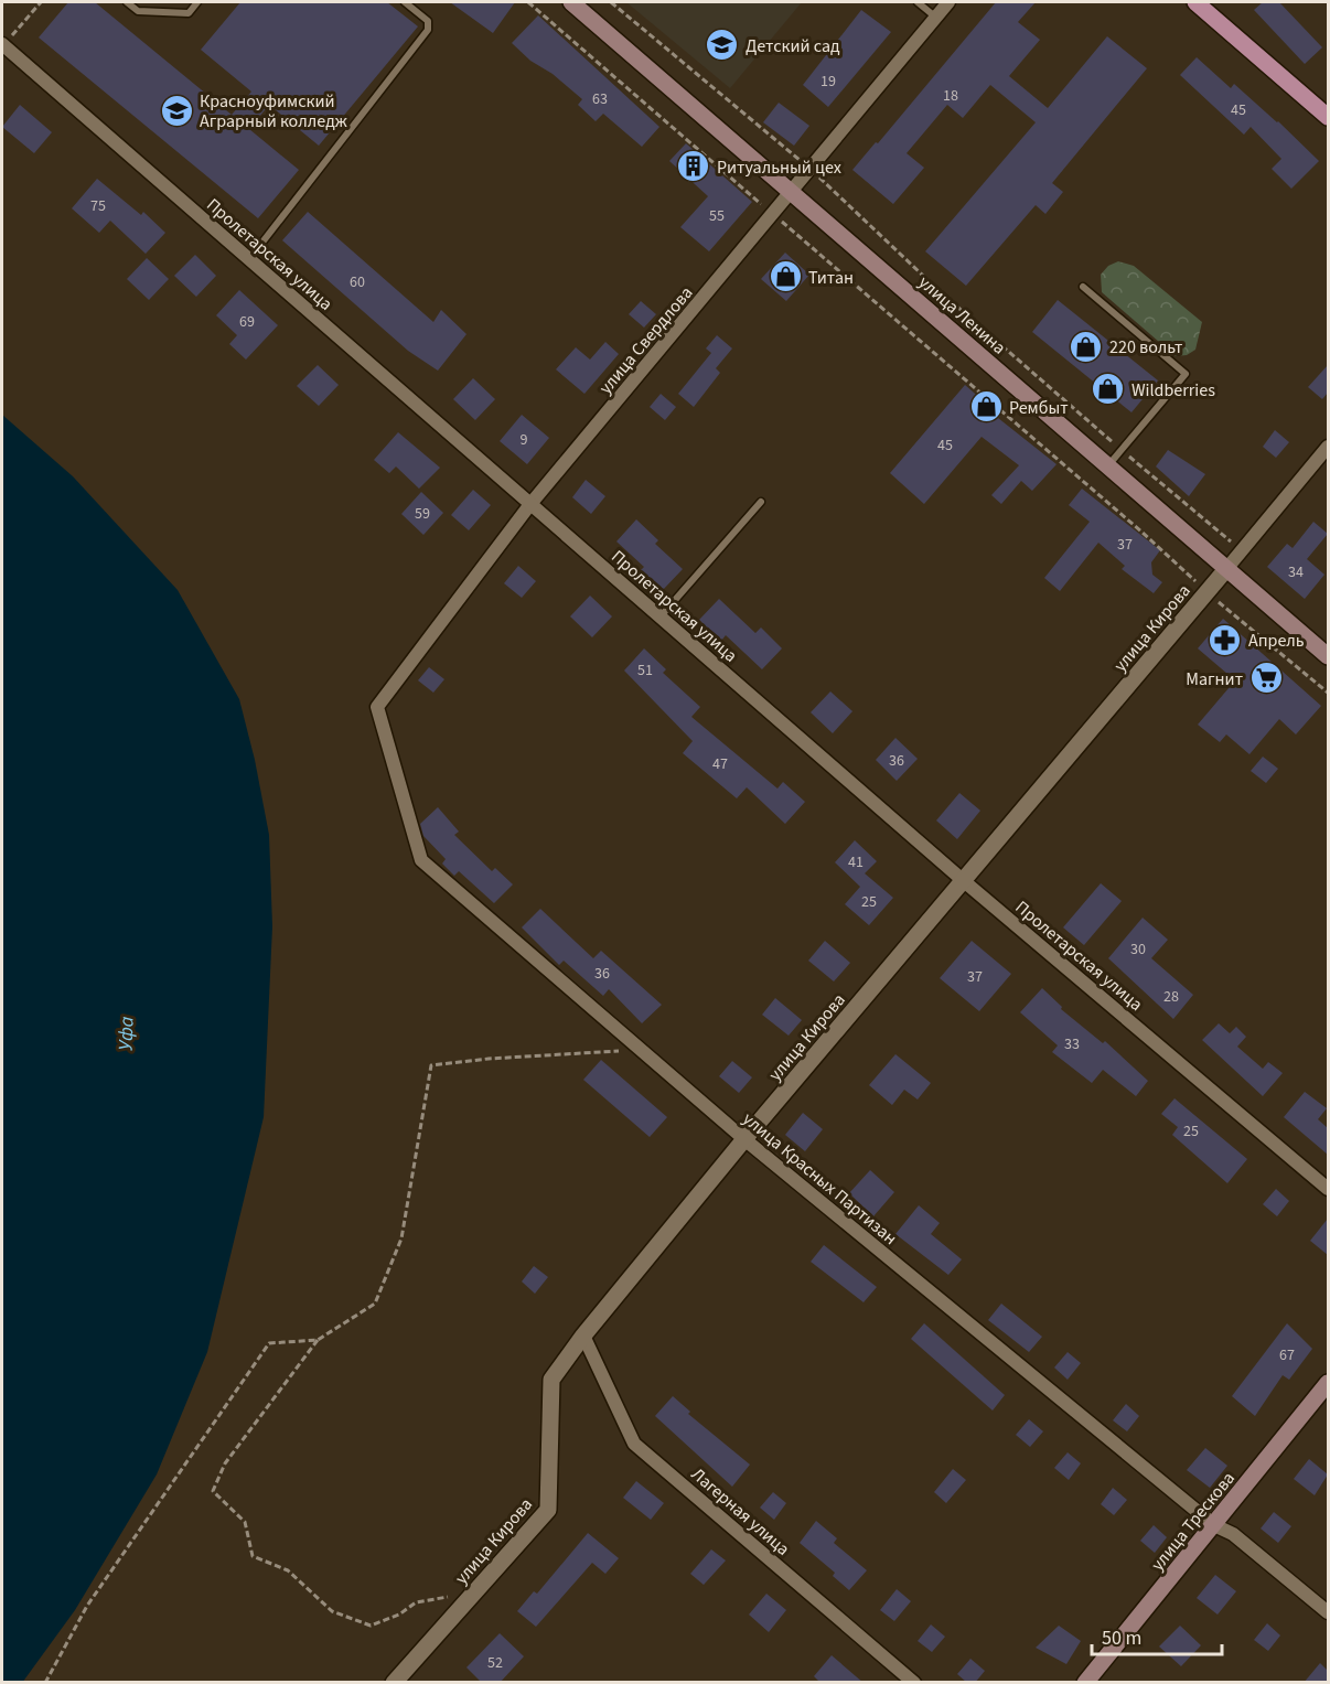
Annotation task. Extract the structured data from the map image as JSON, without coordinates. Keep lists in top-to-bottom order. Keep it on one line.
{"streets":{"main road":["улица Ленина","улица Трескова"],"street":["Пролетарская улица","улица Свердлова","улица Кирова","улица Красных Партизан","Лагерная улица"]},"crossings":[["Пролетарская улица","улица Свердлова"],["Пролетарская улица","улица Кирова"],["улица Ленина","улица Свердлова"],["улица Ленина","улица Кирова"],["улица Свердлова","улица Красных Партизан"],["улица Кирова","улица Красных Партизан"],["улица Кирова","Лагерная улица"],["улица Красных Партизан","улица Трескова"]],"water":["Уфа"],"places":{"school or university":["Детский сад","Красноуфимский Аграрный колледж"],"building":["Ритуальный цех"],"shop":["Титан","220 вольт","Wildberries","Рембыт"],"pharmacy":["Апрель"],"supermarket":["Магнит"]},"house_numbers":["19","18","63","45","75","55","60","69","9","45","59","37","34","51","36","47","41","25","30","36","37","28","33","25","67","52"],"scale_bar":"50 m"}
